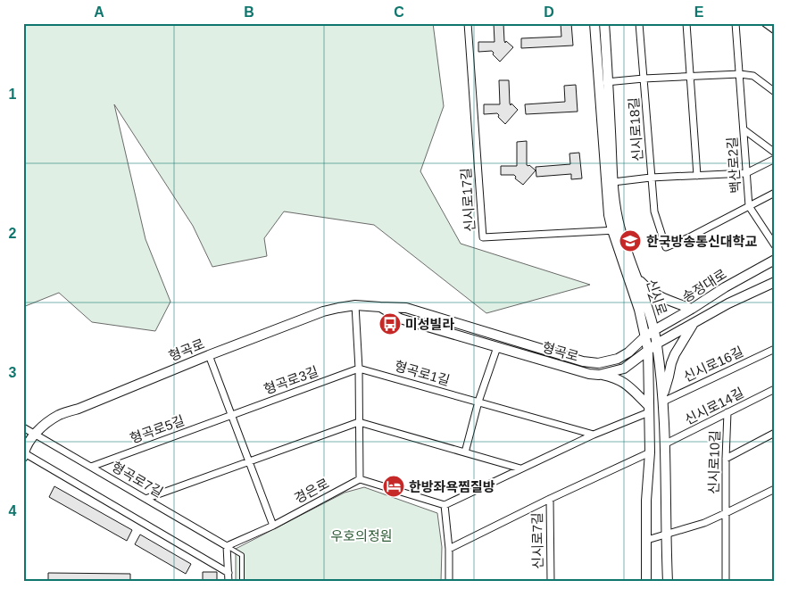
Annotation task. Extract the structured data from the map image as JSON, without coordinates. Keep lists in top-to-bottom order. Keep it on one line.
{"streets":{"street":["신시로18길","백산로2길","신시로17길","송정대로","신시로","형곡로","신시로16길","형곡로1길","형곡로3길","신시로14길","형곡로5길","신시로10길","형곡로7길","경은로","신시로7길"]},"crossings":[["신시로18길","백산로2길"],["신시로18길","신시로"],["신시로17길","신시로"],["송정대로","신시로"],["송정대로","형곡로"],["신시로","신시로16길"],["신시로","신시로14길"],["신시로","신시로10길"],["형곡로","형곡로7길"],["형곡로1길","형곡로3길"],["형곡로3길","형곡로5길"],["신시로14길","신시로10길"],["형곡로5길","형곡로7길"],["형곡로7길","경은로"]],"parks":["우호의정원"],"places":{"school or university":["한국방송통신대학교"],"bus stop":["미성빌라"],"hotel":["한방좌욕찜질방"]},"grid":{"columns":["A","B","C","D","E"],"rows":["1","2","3","4"]}}
